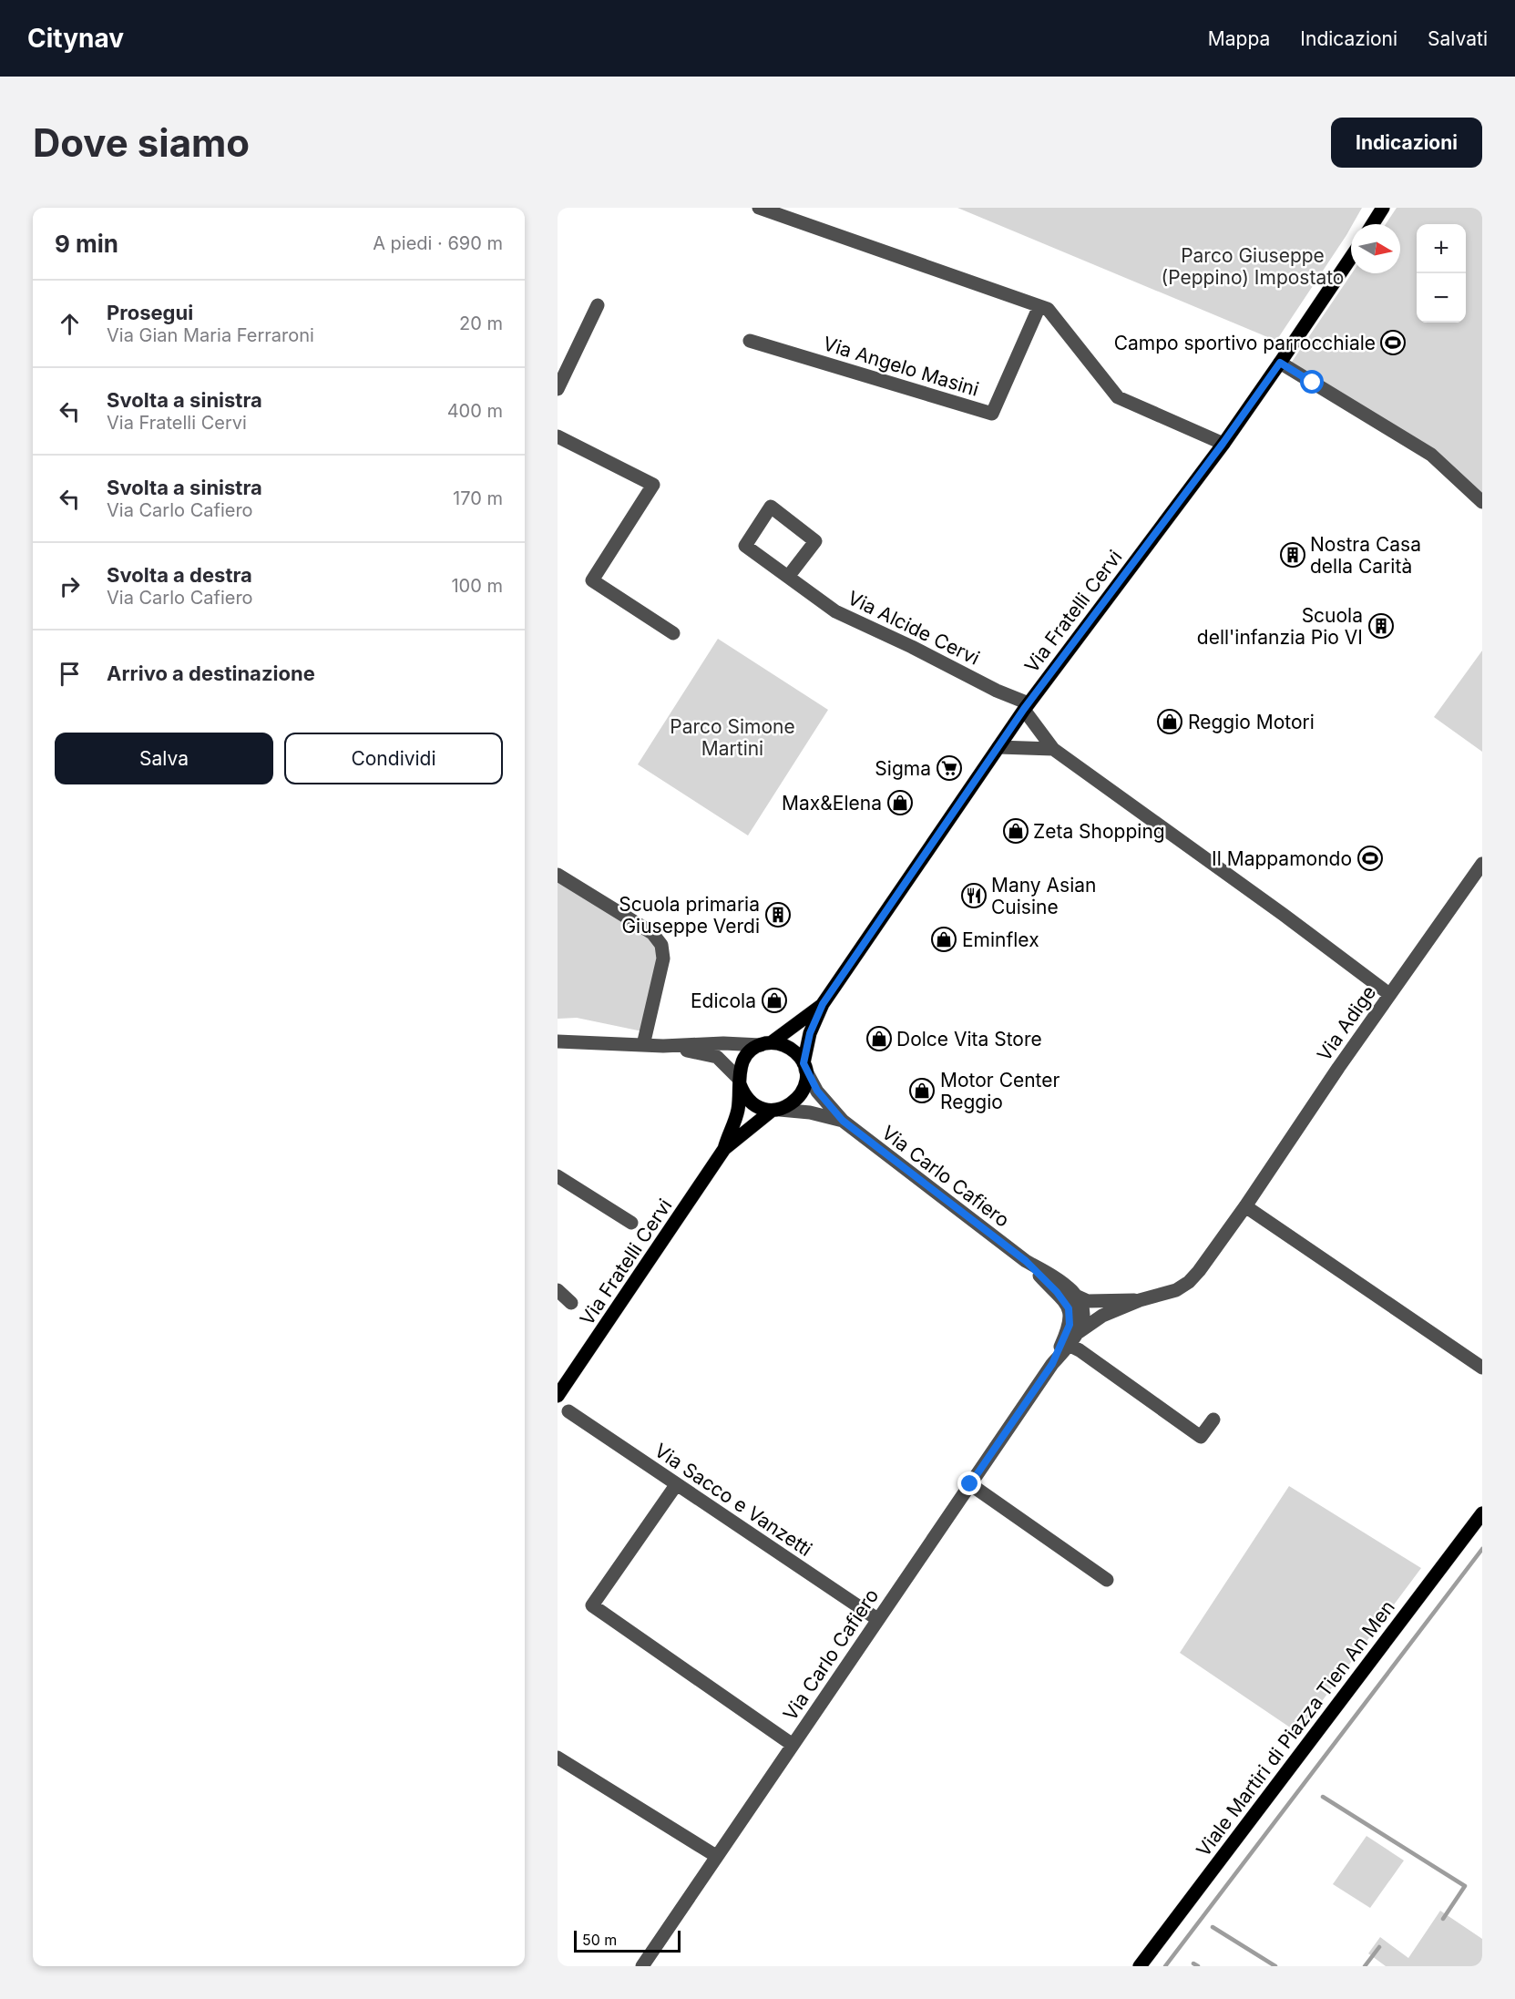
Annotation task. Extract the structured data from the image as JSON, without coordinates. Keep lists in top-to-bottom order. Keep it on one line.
{"streets":{"main road":["Via Fratelli Cervi","Viale Martiri di Piazza Tien An Men"],"street":["Via Angelo Masini","Via Alcide Cervi","Via Adige","Via Carlo Cafiero","Via Sacco e Vanzetti"]},"crossings":[["Via Fratelli Cervi","Via Alcide Cervi"],["Via Fratelli Cervi","Via Carlo Cafiero"],["Via Adige","Via Carlo Cafiero"],["Via Carlo Cafiero","Via Sacco e Vanzetti"]],"parks":["Parco Giuseppe (Peppino) Impostato","Parco Simone Martini"],"places":{"sports":["Campo sportivo parrocchiale","Il Mappamondo"],"building":["Nostra Casa della Carità","Scuola dell'infanzia Pio VI","Scuola primaria Giuseppe Verdi"],"shop":["Reggio Motori","Max&Elena","Zeta Shopping","Eminflex","Edicola","Dolce Vita Store","Motor Center Reggio"],"supermarket":["Sigma"],"restaurant":["Many Asian Cuisine"]},"scale_bar":"50 m","north":"right","page":{"header":"Citynav","nav":["Mappa","Indicazioni","Salvati"],"buttons":["Indicazioni",["Salva","Condividi"]],"title":"Dove siamo","heading":["9 min","A piedi · 690 m"],"map_buttons":["+","−"],"list":[["Prosegui","Via Gian Maria Ferraroni","20 m"],["Svolta a sinistra","Via Fratelli Cervi","400 m"],["Svolta a sinistra","Via Carlo Cafiero","170 m"],["Svolta a destra","Via Carlo Cafiero","100 m"],"Arrivo a destinazione"],"scale":"50 m"}}
